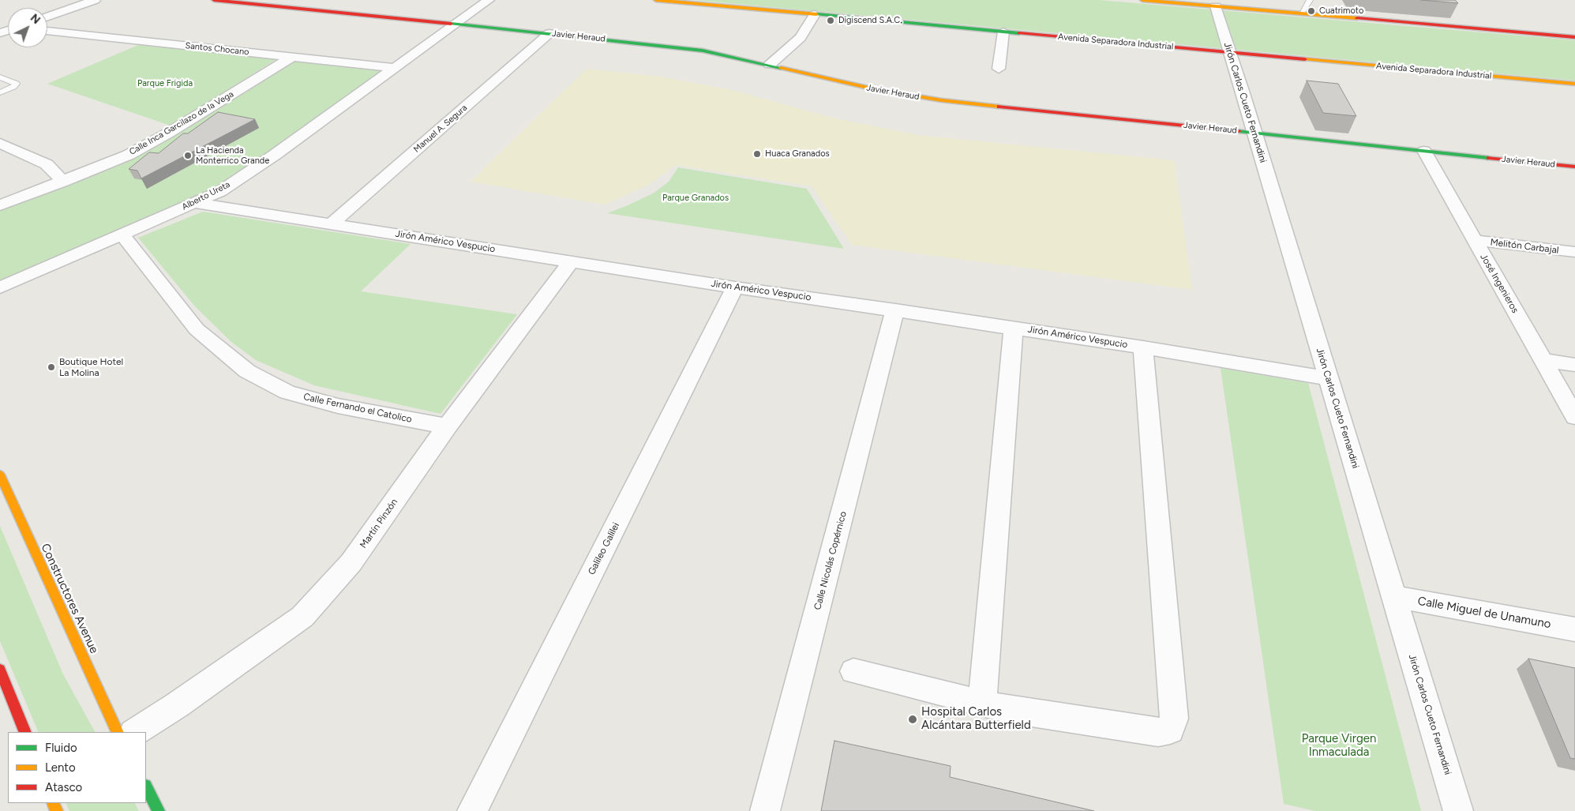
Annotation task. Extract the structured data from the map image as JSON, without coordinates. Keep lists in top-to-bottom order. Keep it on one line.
{"streets":{"street":["Javier Heraud","Avenida Separadora Industrial","Santos Chocano","Jirón Carlos Cueto Fernandini","Calle Inca Garcilazo de la Vega","Manuel A. Segura","Alberto Ureta","Jirón Américo Vespucio","Melitón Carbajal","José Ingenieros","Calle Fernando el Catolico","Martín Pinzón","Galileo Galilei","Calle Nicolás Copérnico","Constructores Avenue","Calle Miguel de Unamuno"]},"crossings":[["Javier Heraud","Jirón Carlos Cueto Fernandini"],["Javier Heraud","Manuel A. Segura"],["Javier Heraud","Alberto Ureta"],["Javier Heraud","José Ingenieros"],["Avenida Separadora Industrial","Jirón Carlos Cueto Fernandini"],["Santos Chocano","Calle Inca Garcilazo de la Vega"],["Santos Chocano","Alberto Ureta"],["Jirón Carlos Cueto Fernandini","Jirón Américo Vespucio"],["Jirón Carlos Cueto Fernandini","Calle Miguel de Unamuno"],["Manuel A. Segura","Jirón Américo Vespucio"],["Alberto Ureta","Jirón Américo Vespucio"],["Alberto Ureta","Calle Fernando el Catolico"],["Jirón Américo Vespucio","Martín Pinzón"],["Jirón Américo Vespucio","Galileo Galilei"],["Jirón Américo Vespucio","Calle Nicolás Copérnico"],["Melitón Carbajal","José Ingenieros"],["Calle Fernando el Catolico","Martín Pinzón"]],"parks":["Parque Frigida","Parque Granados","Parque Virgen Inmaculada"],"places":["Cuatrimoto","Digiscend S.A.C.","Huaca Granados","La Hacienda Monterrico Grande","Boutique Hotel La Molina","Hospital Carlos Alcántara Butterfield"],"legend":["Fluido","Lento","Atasco"],"north":"top right"}
